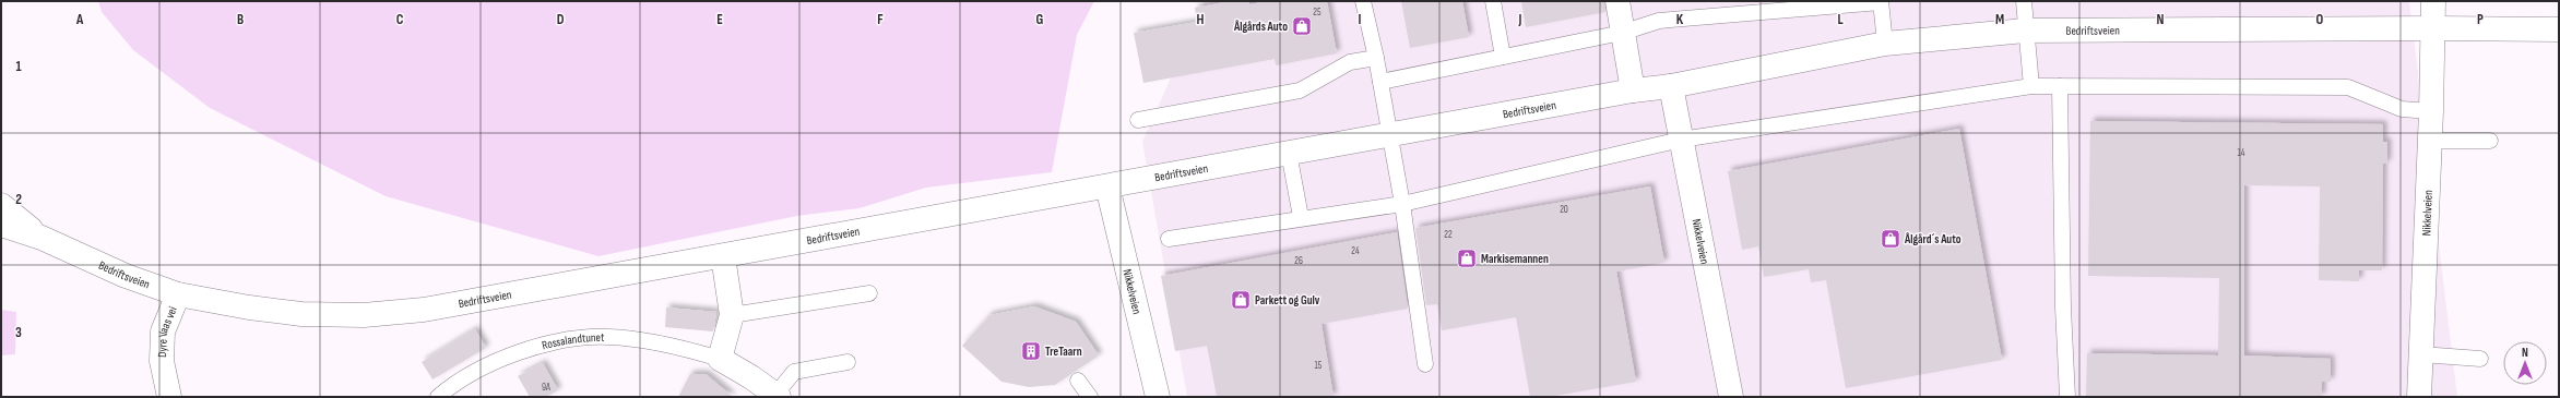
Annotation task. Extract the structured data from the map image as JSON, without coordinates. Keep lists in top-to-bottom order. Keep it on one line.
{"streets":{"street":["Bedriftsveien","Nikkelveien","Dyre Vaas vei","Rossalandtunet"]},"crossings":[["Bedriftsveien","Nikkelveien"],["Bedriftsveien","Dyre Vaas vei"]],"places":{"shop":["Ålgårds Auto","Ålgård´s Auto","Markisemannen","Parkett og Gulv"],"building":["TreTaarn"]},"house_numbers":["25","14","20","22","24","26","15","9A"],"north":"top","grid":{"columns":["A","B","C","D","E","F","G","H","I","J","K","L","M","N","O","P"],"rows":["1","2","3"]}}
